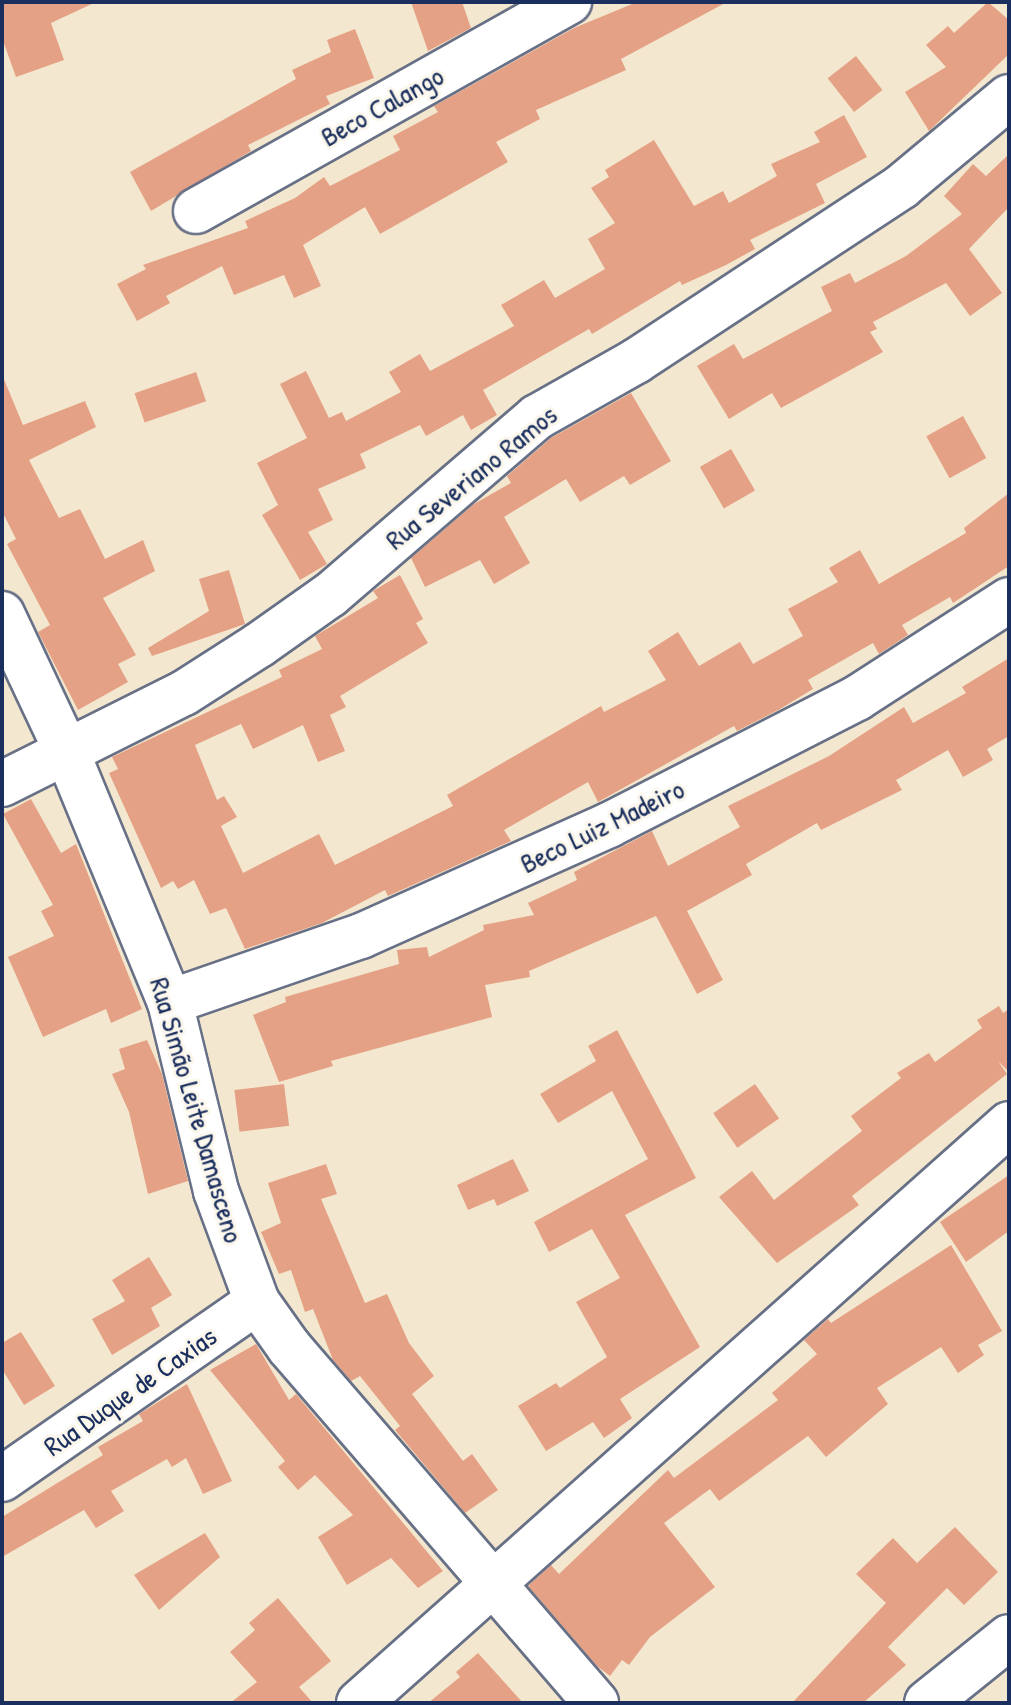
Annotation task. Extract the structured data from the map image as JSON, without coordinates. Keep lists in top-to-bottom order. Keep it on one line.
{"streets":{"street":["Beco Calango","Rua Severiano Ramos","Beco Luiz Madeiro","Rua Simão Leite Damasceno","Rua Duque de Caxias"]},"crossings":[["Rua Severiano Ramos","Rua Simão Leite Damasceno"],["Beco Luiz Madeiro","Rua Simão Leite Damasceno"],["Rua Simão Leite Damasceno","Rua Duque de Caxias"]]}
